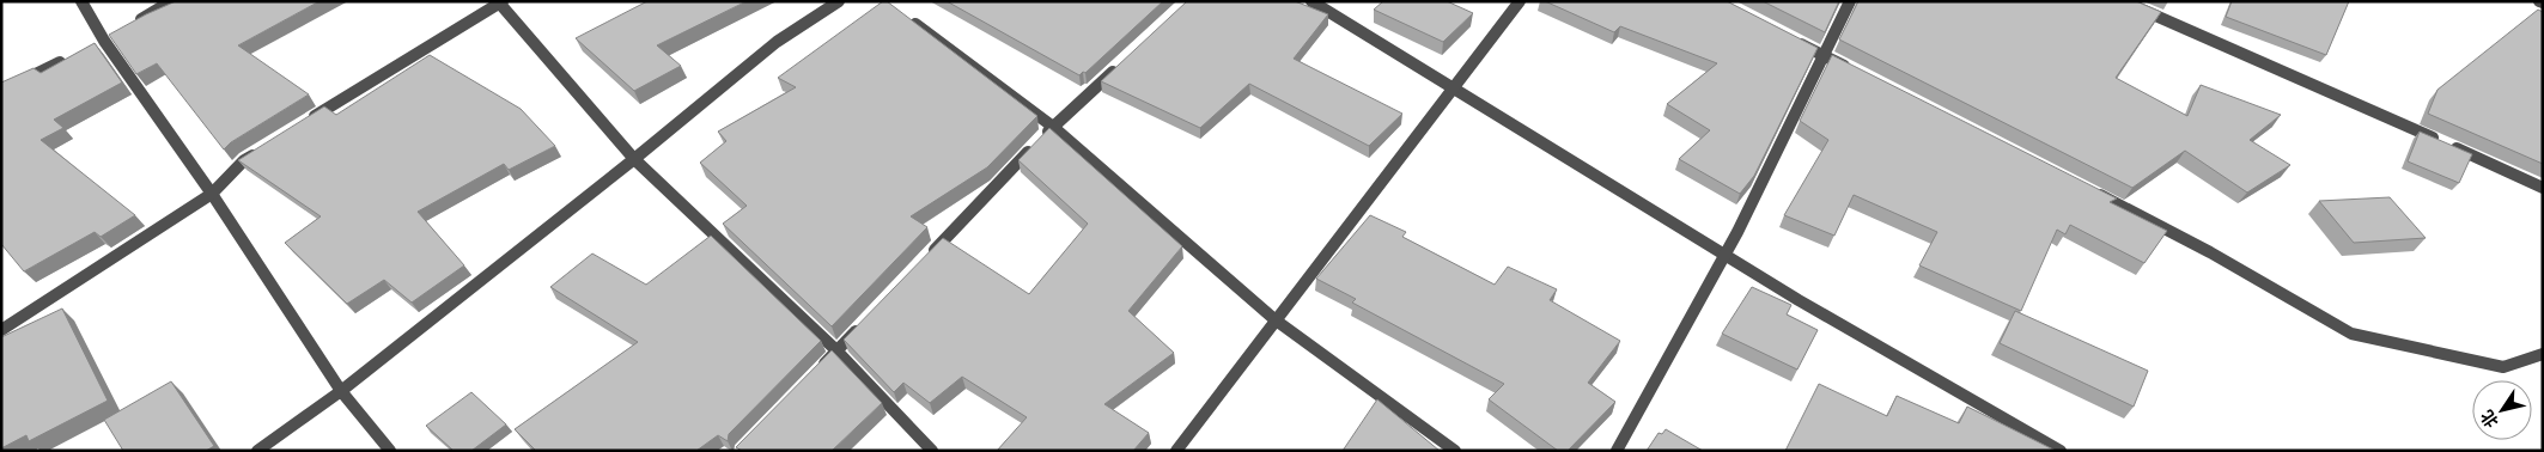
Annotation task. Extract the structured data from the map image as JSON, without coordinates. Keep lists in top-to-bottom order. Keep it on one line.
{"north":"bottom left"}
